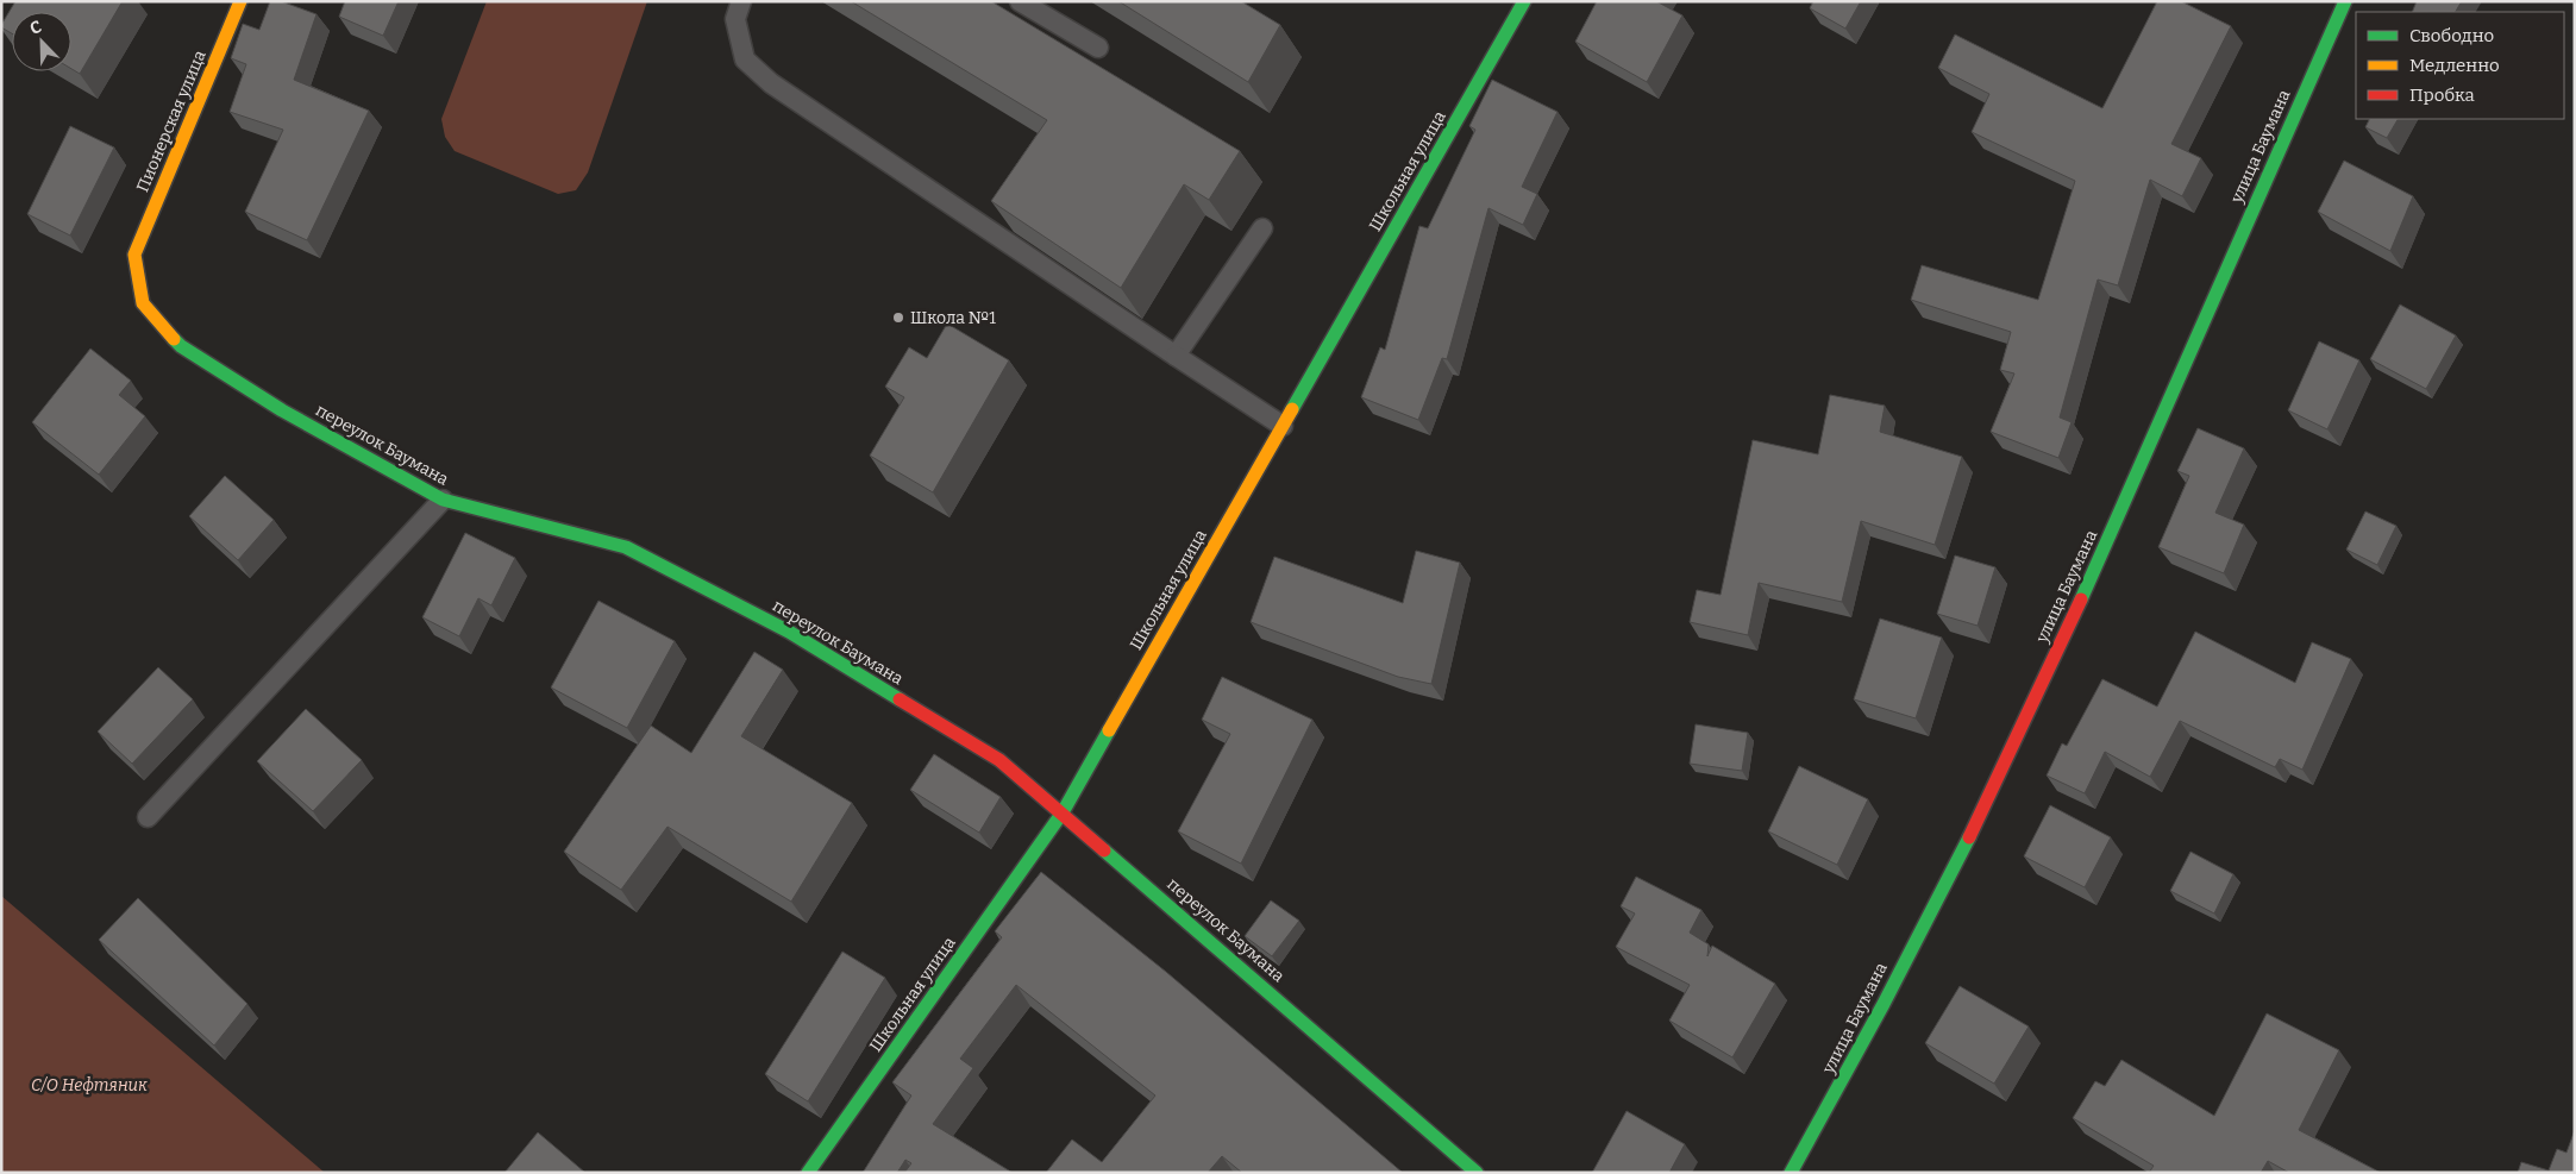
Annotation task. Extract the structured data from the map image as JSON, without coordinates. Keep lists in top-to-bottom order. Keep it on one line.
{"streets":{"street":["Пионерская улица","улица Баумана","Школьная улица","переулок Баумана"]},"crossings":[["Пионерская улица","переулок Баумана"],["Школьная улица","переулок Баумана"]],"parks":["С/О Нефтяник"],"places":["Школа №1"],"legend":["Свободно","Медленно","Пробка"],"north":"top left"}
